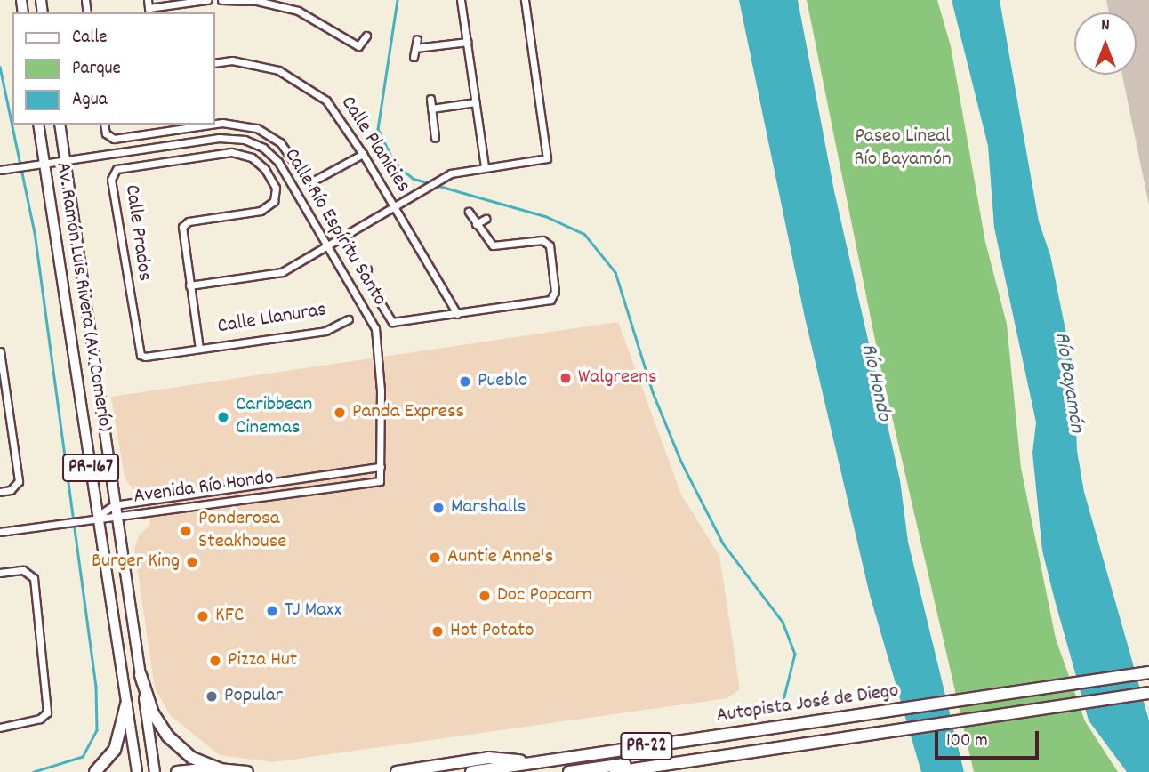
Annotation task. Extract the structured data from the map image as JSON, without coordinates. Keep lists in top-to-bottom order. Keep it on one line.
{"streets":{"highway":["Autopista José de Diego","PR-22"],"main road":["Av. Ramón Luis Rivera (Av. Comerío)","PR-167"],"street":["Calle Planicies","Calle Río Espíritu Santo","Calle Prados","Calle Llanuras","Avenida Río Hondo"]},"crossings":[["Calle Río Espíritu Santo","Av. Ramón Luis Rivera (Av. Comerío)"],["Calle Río Espíritu Santo","Avenida Río Hondo"],["Calle Prados","Calle Llanuras"],["Av. Ramón Luis Rivera (Av. Comerío)","Avenida Río Hondo"]],"water":["Río Hondo","Río Bayamón"],"parks":["Paseo Lineal Río Bayamón"],"places":["Walgreens","Pueblo","Panda Express","Caribbean Cinemas","Marshalls","Ponderosa Steakhouse","Auntie Anne's","Burger King","Doc Popcorn","TJ Maxx","KFC","Hot Potato","Pizza Hut","Popular"],"legend":["Calle","Parque","Agua"],"scale_bar":"100 m","north":"top"}
